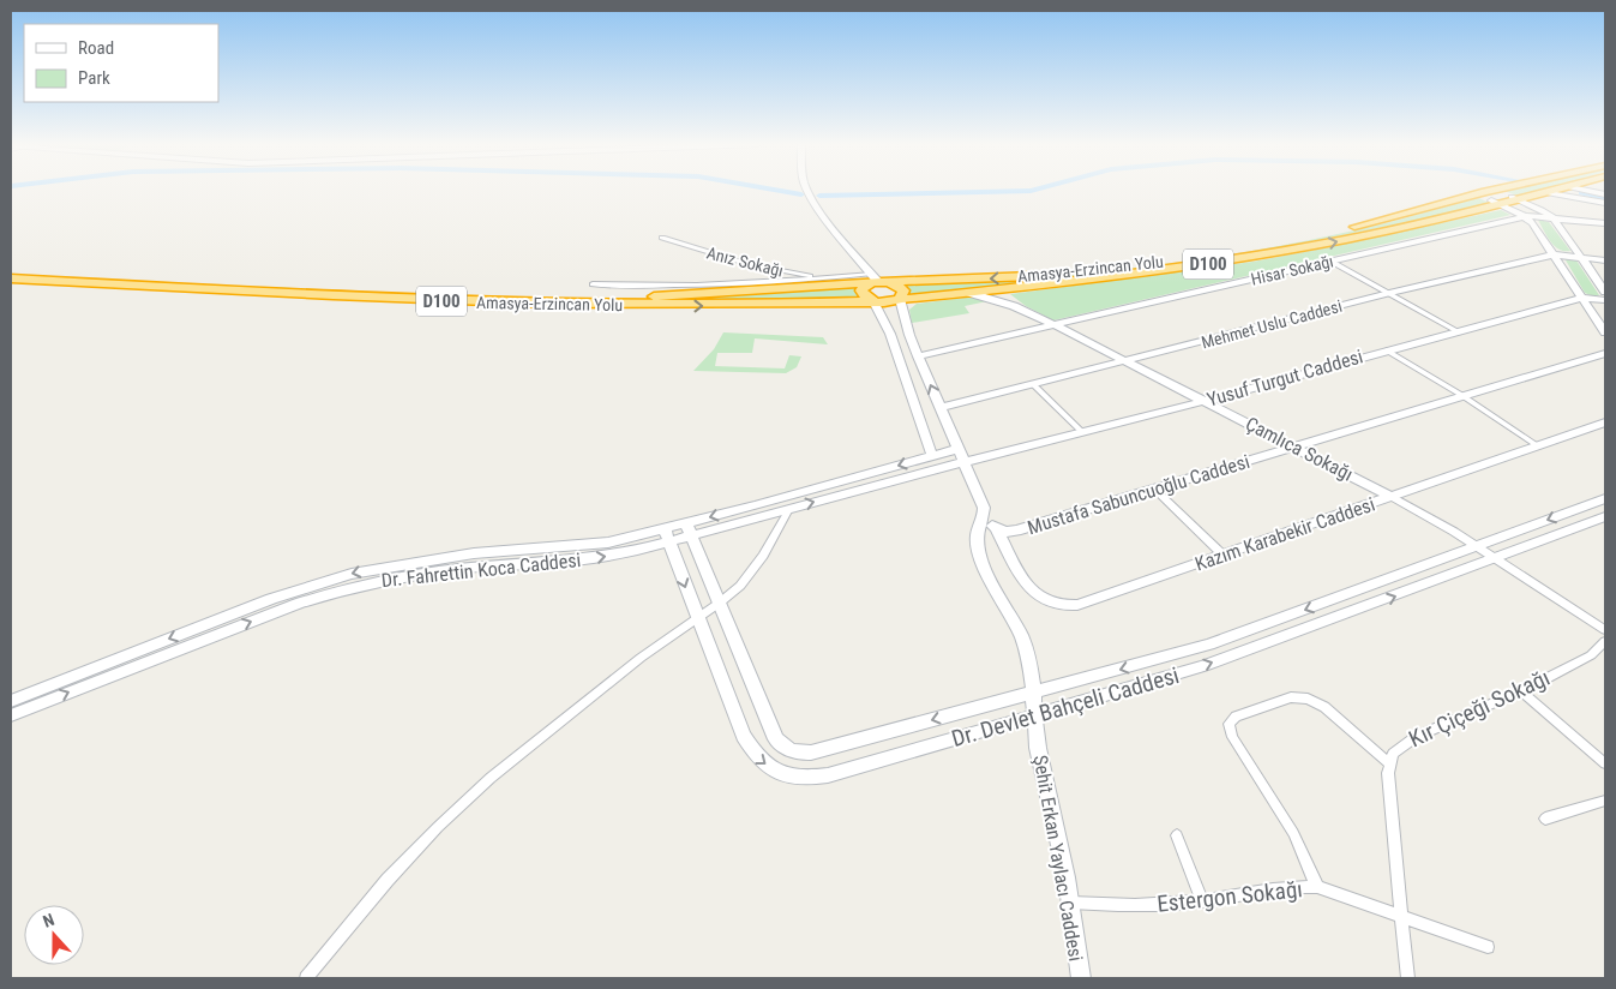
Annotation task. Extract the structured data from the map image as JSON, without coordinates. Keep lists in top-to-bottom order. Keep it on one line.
{"streets":{"highway":["D100","Amasya-Erzincan Yolu"],"street":["Anız Sokağı","Hisar Sokağı","Mehmet Uslu Caddesi","Yusuf Turgut Caddesi","Çamlıca Sokağı","Mustafa Sabuncuoğlu Caddesi","Kazım Karabekir Caddesi","Dr. Fahrettin Koca Caddesi","Dr. Devlet Bahçeli Caddesi","Kır Çiçeği Sokağı","Şehit Erkan Yaylacı Caddesi","Estergon Sokağı"]},"crossings":[["Amasya-Erzincan Yolu","Çamlıca Sokağı"],["Amasya-Erzincan Yolu","Şehit Erkan Yaylacı Caddesi"],["Hisar Sokağı","Çamlıca Sokağı"],["Hisar Sokağı","Şehit Erkan Yaylacı Caddesi"],["Mehmet Uslu Caddesi","Çamlıca Sokağı"],["Mehmet Uslu Caddesi","Şehit Erkan Yaylacı Caddesi"],["Yusuf Turgut Caddesi","Çamlıca Sokağı"],["Yusuf Turgut Caddesi","Dr. Fahrettin Koca Caddesi"],["Yusuf Turgut Caddesi","Şehit Erkan Yaylacı Caddesi"],["Çamlıca Sokağı","Mustafa Sabuncuoğlu Caddesi"],["Çamlıca Sokağı","Kazım Karabekir Caddesi"],["Çamlıca Sokağı","Dr. Devlet Bahçeli Caddesi"],["Mustafa Sabuncuoğlu Caddesi","Kazım Karabekir Caddesi"],["Dr. Fahrettin Koca Caddesi","Dr. Devlet Bahçeli Caddesi"],["Dr. Fahrettin Koca Caddesi","Şehit Erkan Yaylacı Caddesi"],["Dr. Devlet Bahçeli Caddesi","Şehit Erkan Yaylacı Caddesi"],["Kır Çiçeği Sokağı","Estergon Sokağı"],["Şehit Erkan Yaylacı Caddesi","Estergon Sokağı"]],"legend":["Road","Park"],"north":"top"}
